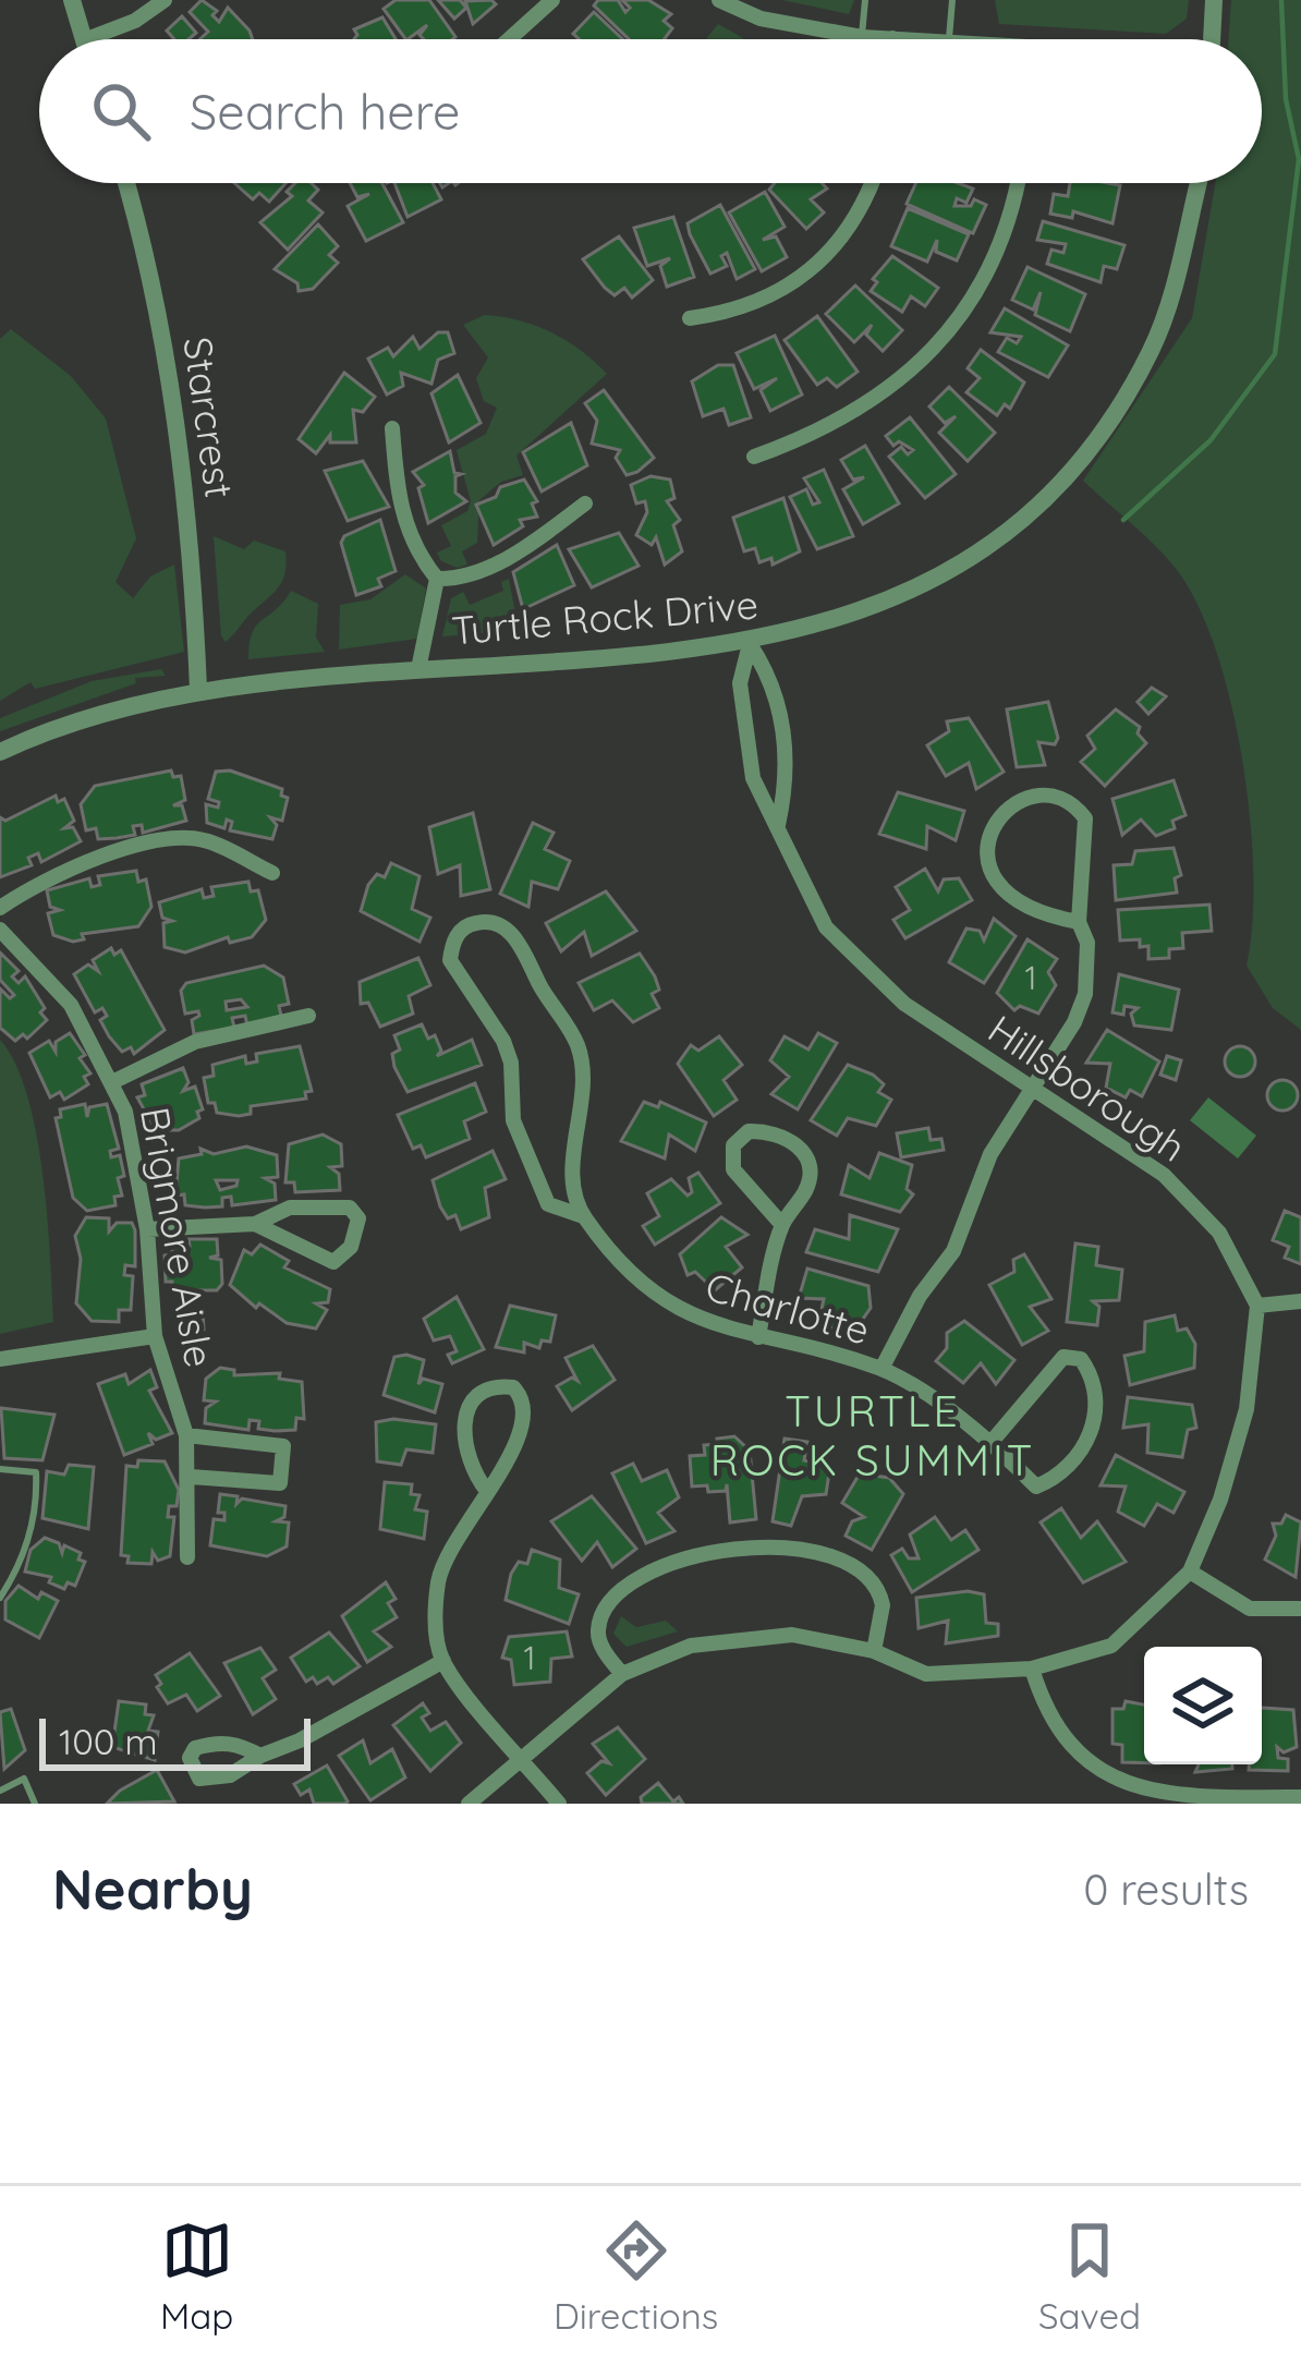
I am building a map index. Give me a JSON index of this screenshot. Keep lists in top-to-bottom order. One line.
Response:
{"streets":{"street":["Starcrest","Turtle Rock Drive","Hillsborough","Brigmore Aisle","Charlotte"]},"crossings":[["Starcrest","Turtle Rock Drive"],["Turtle Rock Drive","Hillsborough"]],"districts":["TURTLE ROCK SUMMIT"],"house_numbers":["1","1"],"scale_bar":"100 m","page":{"search":"Search here","scale":"100 m","heading":["Nearby","0 results"],"nav":["Map","Directions","Saved"]}}
